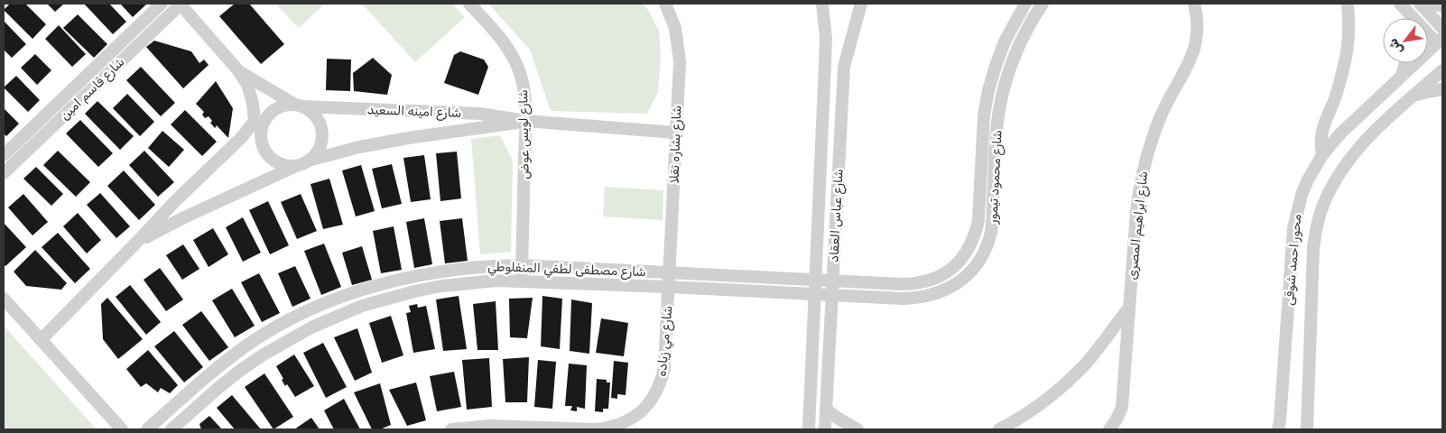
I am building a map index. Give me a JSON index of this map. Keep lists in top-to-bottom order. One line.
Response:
{"streets":{"street":["شارع قاسم امين","شارع امينه السعيد","شارع لويس عوض","شارع بشاره تقلا","شارع محمود تيمور","شارع عباس العقاد","شارع ابراهيم المصرى","محور احمد شوقى","شارع مصطفى لطفي المنفلوطي","شارع مي زياده"]},"crossings":[["شارع امينه السعيد","شارع لويس عوض"],["شارع امينه السعيد","شارع بشاره تقلا"],["شارع لويس عوض","شارع مصطفى لطفي المنفلوطي"],["شارع بشاره تقلا","شارع مصطفى لطفي المنفلوطي"],["شارع بشاره تقلا","شارع مي زياده"],["شارع محمود تيمور","شارع عباس العقاد"],["شارع محمود تيمور","شارع مصطفى لطفي المنفلوطي"],["شارع عباس العقاد","شارع مصطفى لطفي المنفلوطي"],["شارع مصطفى لطفي المنفلوطي","شارع مي زياده"]],"north":"bottom left"}
